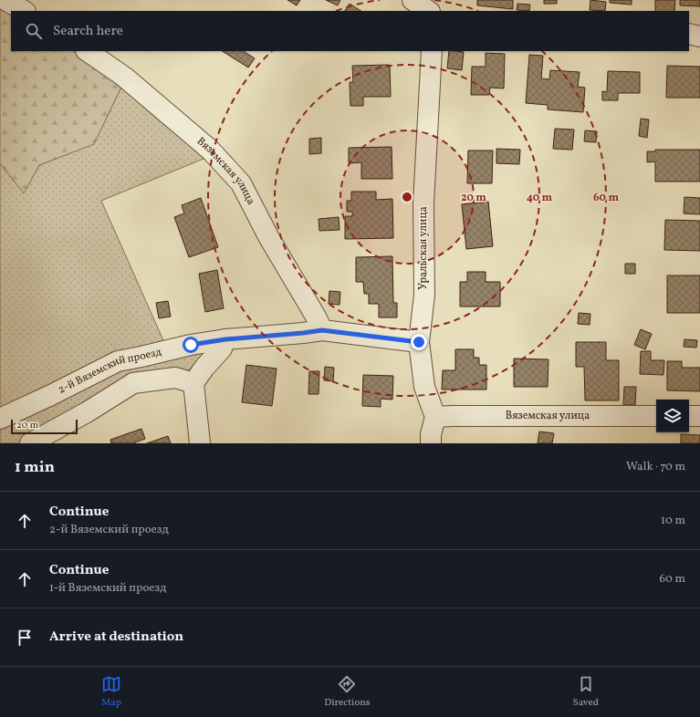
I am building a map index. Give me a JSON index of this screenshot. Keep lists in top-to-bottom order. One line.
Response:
{"streets":{"street":["Вяземская улица","Уральская улица","2-й Вяземский проезд"]},"crossings":[["Вяземская улица","Уральская улица"],["Вяземская улица","2-й Вяземский проезд"],["Уральская улица","2-й Вяземский проезд"]],"scale_bar":"20 m","page":{"search":"Search here","scale":"20 m","heading":["1 min","Walk · 70 m"],"list":[["Continue","2-й Вяземский проезд","10 m"],["Continue","1-й Вяземский проезд","60 m"],"Arrive at destination"],"nav":["Map","Directions","Saved"]},"rings":["20 m","40 m","60 m"]}
